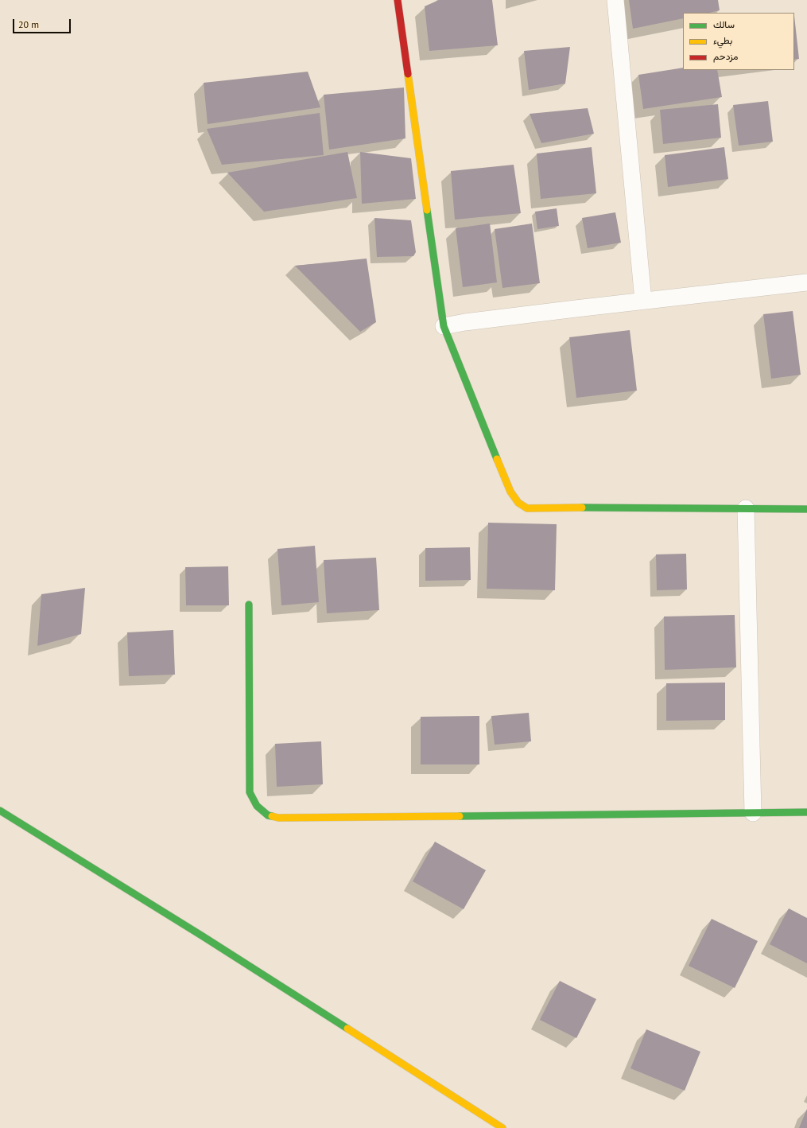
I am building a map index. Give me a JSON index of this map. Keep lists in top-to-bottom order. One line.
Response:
{"legend":["سالك","بطيء","مزدحم"],"scale_bar":"20 m"}
